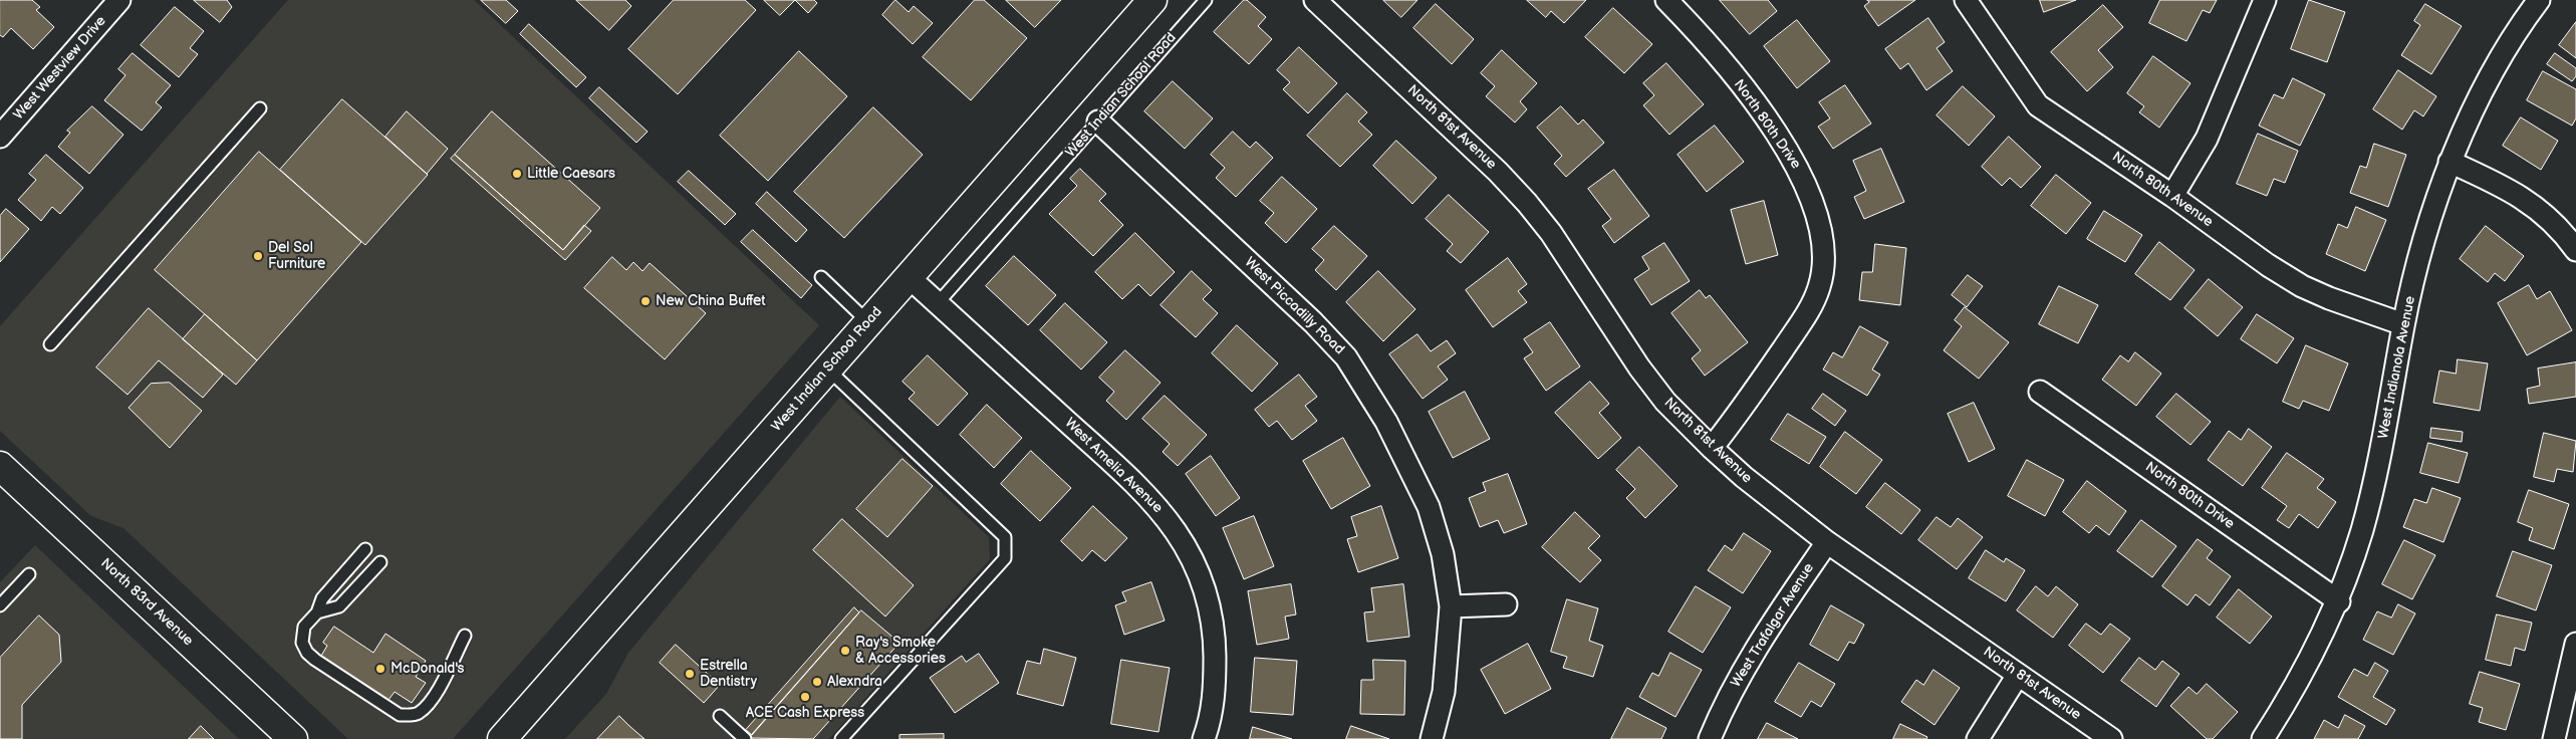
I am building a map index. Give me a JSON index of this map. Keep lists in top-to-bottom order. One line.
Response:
{"streets":{"main road":["West Indian School Road","North 83rd Avenue"],"street":["West Westview Drive","North 80th Drive","North 81st Avenue","North 80th Avenue","West Piccadilly Road","West Indianola Avenue","West Amelia Avenue","West Trafalgar Avenue"]},"crossings":[["West Indian School Road","West Piccadilly Road"],["West Indian School Road","West Amelia Avenue"],["North 80th Drive","North 81st Avenue"],["North 80th Drive","West Indianola Avenue"],["North 81st Avenue","West Trafalgar Avenue"],["North 80th Avenue","West Indianola Avenue"]],"places":["Little Caesars","Del Sol Furniture","New China Buffet","Ray's Smoke & Accessories","McDonald's","Estrella Dentistry","Alexndra","ACE Cash Express"]}
